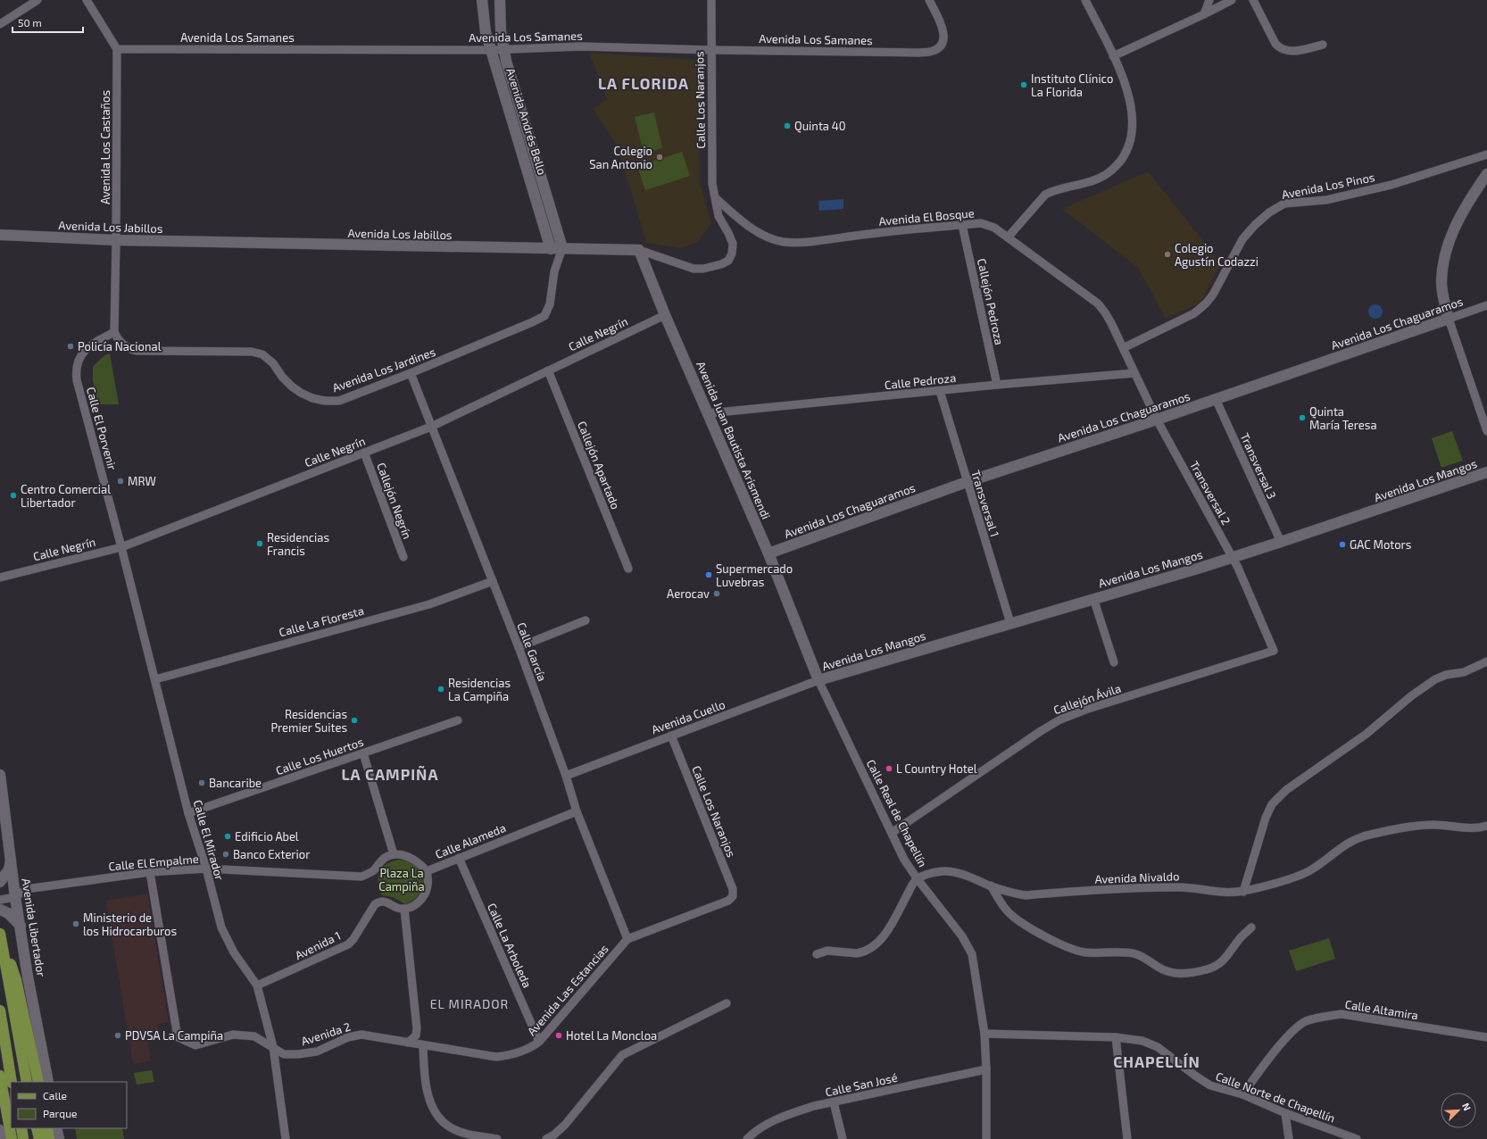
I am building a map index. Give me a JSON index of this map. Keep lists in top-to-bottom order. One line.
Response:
{"streets":{"street":["Avenida Los Samanes","Calle Los Naranjos","Avenida Andrés Bello","Avenida Los Castaños","Avenida Los Pinos","Avenida El Bosque","Avenida Los Jabillos","Callejón Pedroza","Avenida Los Chaguaramos","Calle Negrín","Avenida Los Jardines","Calle Pedroza","Calle El Porvenir","Avenida Juan Bautista Arismendi","Callejón Apartado","Transversal 3","Avenida Los Mangos","Transversal 2","Callejón Negrín","Transversal 1","Calle La Floresta","Calle García","Callejón Ávila","Avenida Cuello","Calle Los Huertos","Calle Real de Chapellín","Calle El Mirador","Calle Alameda","Calle El Empalme","Avenida Nivaldo","Avenida Libertador","Avenida 1","Calle La Arboleda","Avenida Las Estancias","Calle Altamira","Avenida 2","Calle San José","Calle Norte de Chapellín"]},"crossings":[["Avenida Los Samanes","Calle Los Naranjos"],["Avenida Los Samanes","Avenida Andrés Bello"],["Avenida Los Samanes","Avenida Los Castaños"],["Calle Los Naranjos","Avenida El Bosque"],["Calle Los Naranjos","Avenida Los Jabillos"],["Calle Los Naranjos","Avenida Cuello"],["Calle Los Naranjos","Avenida Las Estancias"],["Avenida Andrés Bello","Avenida Los Jabillos"],["Avenida Andrés Bello","Avenida Los Jardines"],["Avenida Los Castaños","Avenida Los Jabillos"],["Avenida Los Castaños","Avenida Los Jardines"],["Avenida Los Castaños","Calle El Porvenir"],["Avenida Los Pinos","Avenida El Bosque"],["Avenida Los Pinos","Transversal 2"],["Avenida El Bosque","Avenida Los Jabillos"],["Avenida El Bosque","Callejón Pedroza"],["Avenida El Bosque","Transversal 2"],["Avenida Los Jabillos","Avenida Los Jardines"],["Avenida Los Jabillos","Avenida Juan Bautista Arismendi"],["Callejón Pedroza","Calle Pedroza"],["Avenida Los Chaguaramos","Avenida Juan Bautista Arismendi"],["Avenida Los Chaguaramos","Transversal 3"],["Avenida Los Chaguaramos","Transversal 2"],["Avenida Los Chaguaramos","Transversal 1"],["Calle Negrín","Calle El Porvenir"],["Calle Negrín","Avenida Juan Bautista Arismendi"],["Calle Negrín","Callejón Apartado"],["Calle Negrín","Callejón Negrín"],["Calle Negrín","Calle García"],["Calle Negrín","Calle El Mirador"],["Avenida Los Jardines","Calle El Porvenir"],["Avenida Los Jardines","Calle García"],["Calle Pedroza","Avenida Juan Bautista Arismendi"],["Calle Pedroza","Transversal 2"],["Calle Pedroza","Transversal 1"],["Calle El Porvenir","Calle El Mirador"],["Avenida Juan Bautista Arismendi","Avenida Los Mangos"],["Avenida Juan Bautista Arismendi","Avenida Cuello"],["Avenida Juan Bautista Arismendi","Calle Real de Chapellín"],["Transversal 3","Avenida Los Mangos"],["Avenida Los Mangos","Transversal 2"],["Avenida Los Mangos","Transversal 1"],["Avenida Los Mangos","Avenida Cuello"],["Avenida Los Mangos","Calle Real de Chapellín"],["Transversal 2","Callejón Ávila"],["Calle La Floresta","Calle García"],["Calle La Floresta","Calle El Mirador"],["Calle García","Avenida Cuello"],["Calle García","Calle Alameda"],["Calle García","Avenida Las Estancias"],["Callejón Ávila","Calle Real de Chapellín"],["Avenida Cuello","Calle Real de Chapellín"],["Calle Los Huertos","Calle El Mirador"],["Calle Real de Chapellín","Avenida Nivaldo"],["Calle Real de Chapellín","Calle San José"],["Calle Real de Chapellín","Calle Norte de Chapellín"],["Calle El Mirador","Calle El Empalme"],["Calle El Mirador","Avenida 1"],["Calle El Mirador","Avenida 2"],["Calle Alameda","Calle El Empalme"],["Calle Alameda","Calle La Arboleda"],["Calle El Empalme","Avenida Libertador"],["Calle El Empalme","Avenida 2"],["Calle La Arboleda","Avenida Las Estancias"],["Avenida Las Estancias","Avenida 2"],["Calle Altamira","Calle Norte de Chapellín"]],"districts":["LA FLORIDA","LA CAMPIÑA","EL MIRADOR","CHAPELLÍN"],"parks":["Plaza La Campiña"],"places":["Instituto Clínico La Florida","Quinta 40","Colegio San Antonio","Colegio Agustín Codazzi","Policía Nacional","Quinta María Teresa","MRW","Centro Comercial Libertador","Residencias Francis","GAC Motors","Supermercado Luvebras","Aerocav","Residencias La Campiña","Residencias Premier Suites","L Country Hotel","Bancaribe","Edificio Abel","Banco Exterior","Ministerio de los Hidrocarburos","PDVSA La Campiña","Hotel La Moncloa"],"legend":["Calle","Parque"],"scale_bar":"50 m","north":"top right"}
